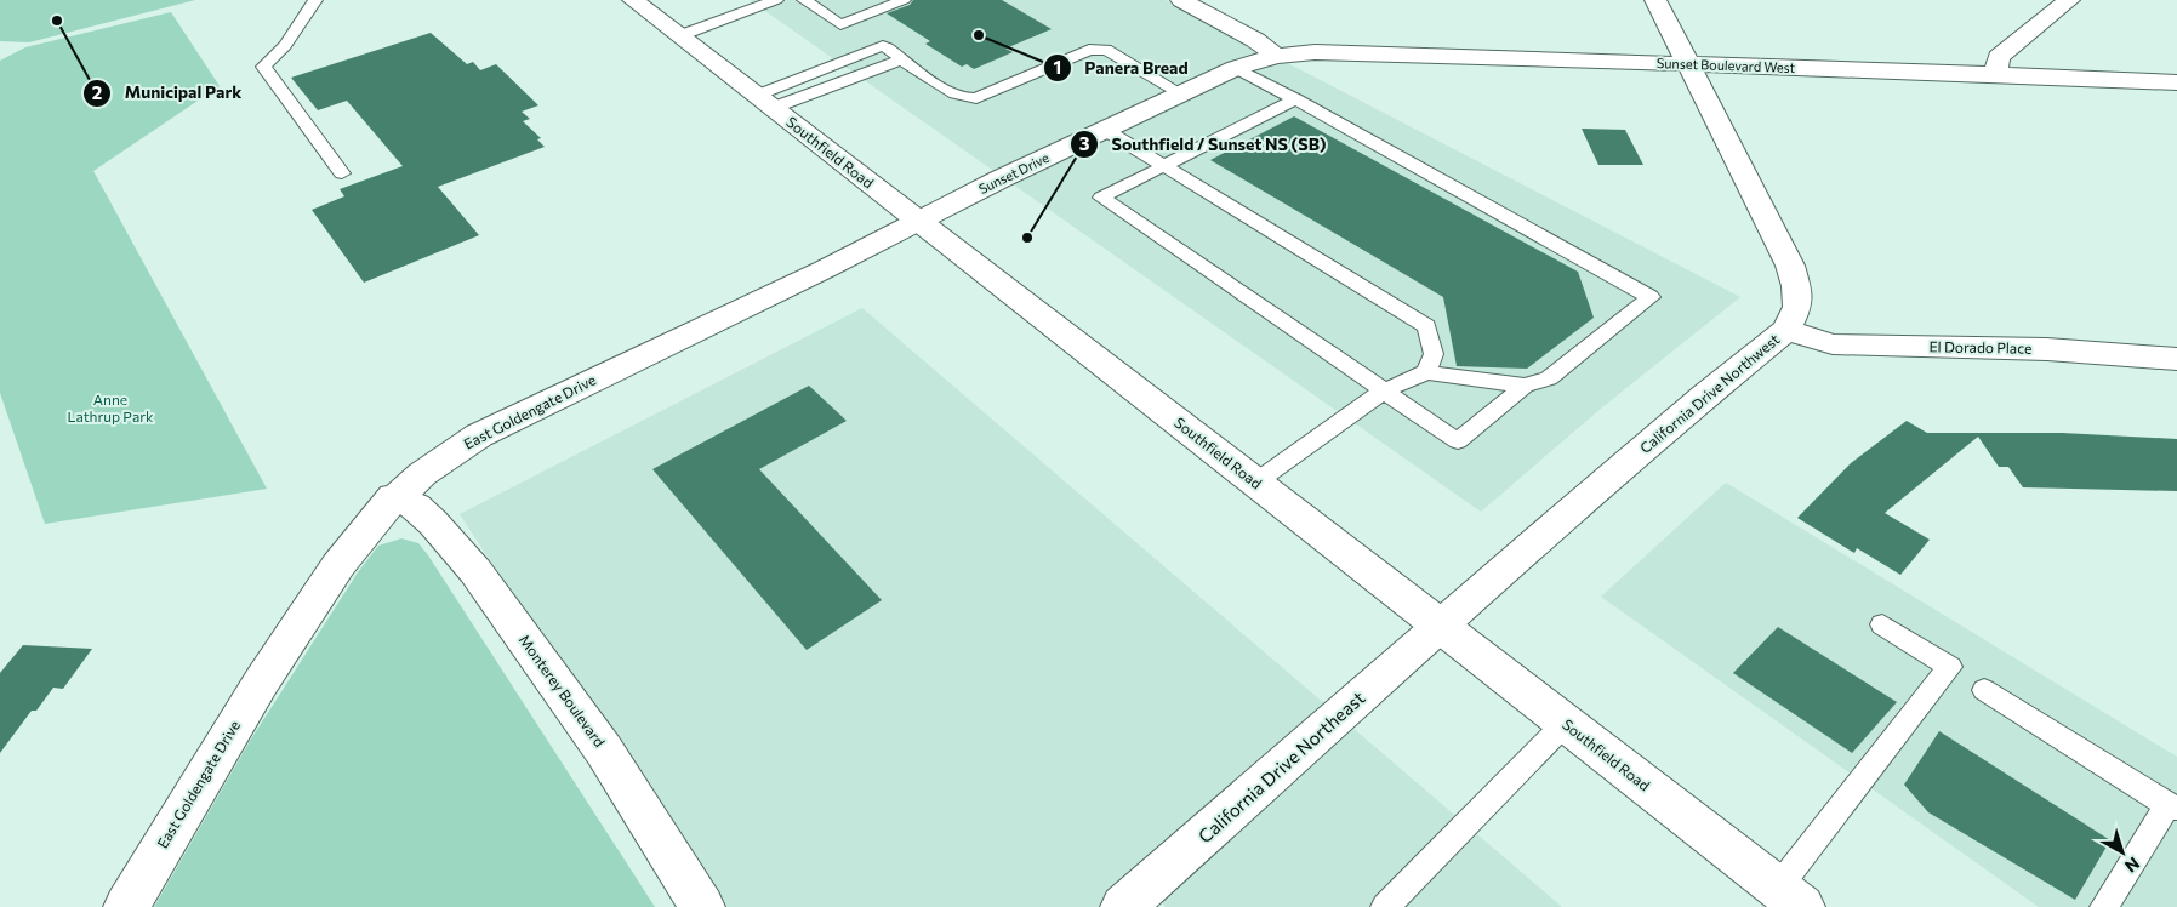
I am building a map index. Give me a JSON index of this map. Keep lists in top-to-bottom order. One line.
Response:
{"streets":{"street":["Sunset Boulevard West","Southfield Road","Sunset Drive","El Dorado Place","California Drive Northwest","East Goldengate Drive","Monterey Boulevard","California Drive Northeast"]},"crossings":[["Sunset Boulevard West","Sunset Drive"],["Sunset Boulevard West","California Drive Northwest"],["Southfield Road","Sunset Drive"],["Southfield Road","California Drive Northwest"],["Southfield Road","East Goldengate Drive"],["Southfield Road","California Drive Northeast"],["Sunset Drive","East Goldengate Drive"],["El Dorado Place","California Drive Northwest"],["California Drive Northwest","California Drive Northeast"],["East Goldengate Drive","Monterey Boulevard"]],"parks":["Anne Lathrup Park"],"places":["Municipal Park","Panera Bread","Southfield / Sunset NS (SB)"],"north":"bottom right"}
